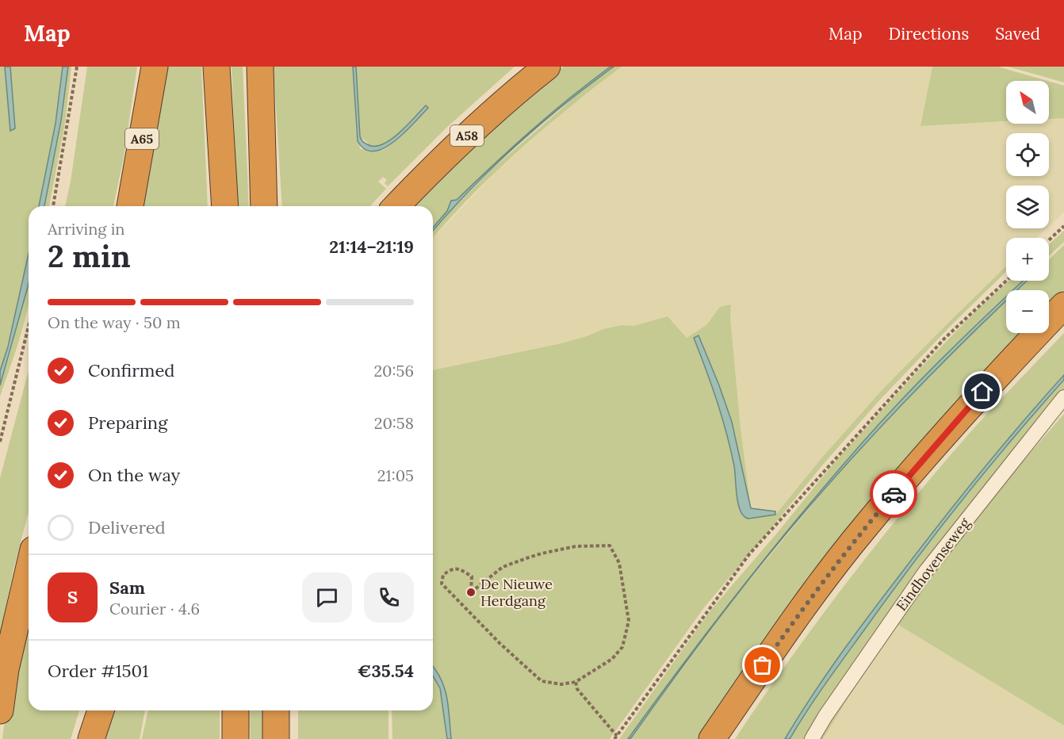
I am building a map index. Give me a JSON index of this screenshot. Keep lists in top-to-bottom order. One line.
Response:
{"streets":{"highway":["A58","A65"],"street":["Eindhovenseweg"]},"places":["De Nieuwe Herdgang"],"north":"top left","page":{"header":"Map","nav":["Map","Directions","Saved"],"map_buttons":["+","−"],"heading":["2 min","Arriving in","21:14–21:19"],"panel":["Sam","Courier · 4.6","Order #1501","€35.54"],"bar":"On the way · 50 m","list":[["Confirmed","20:56"],["Preparing","20:58"],["On the way","21:05"],"Delivered"],"round":"S"}}
